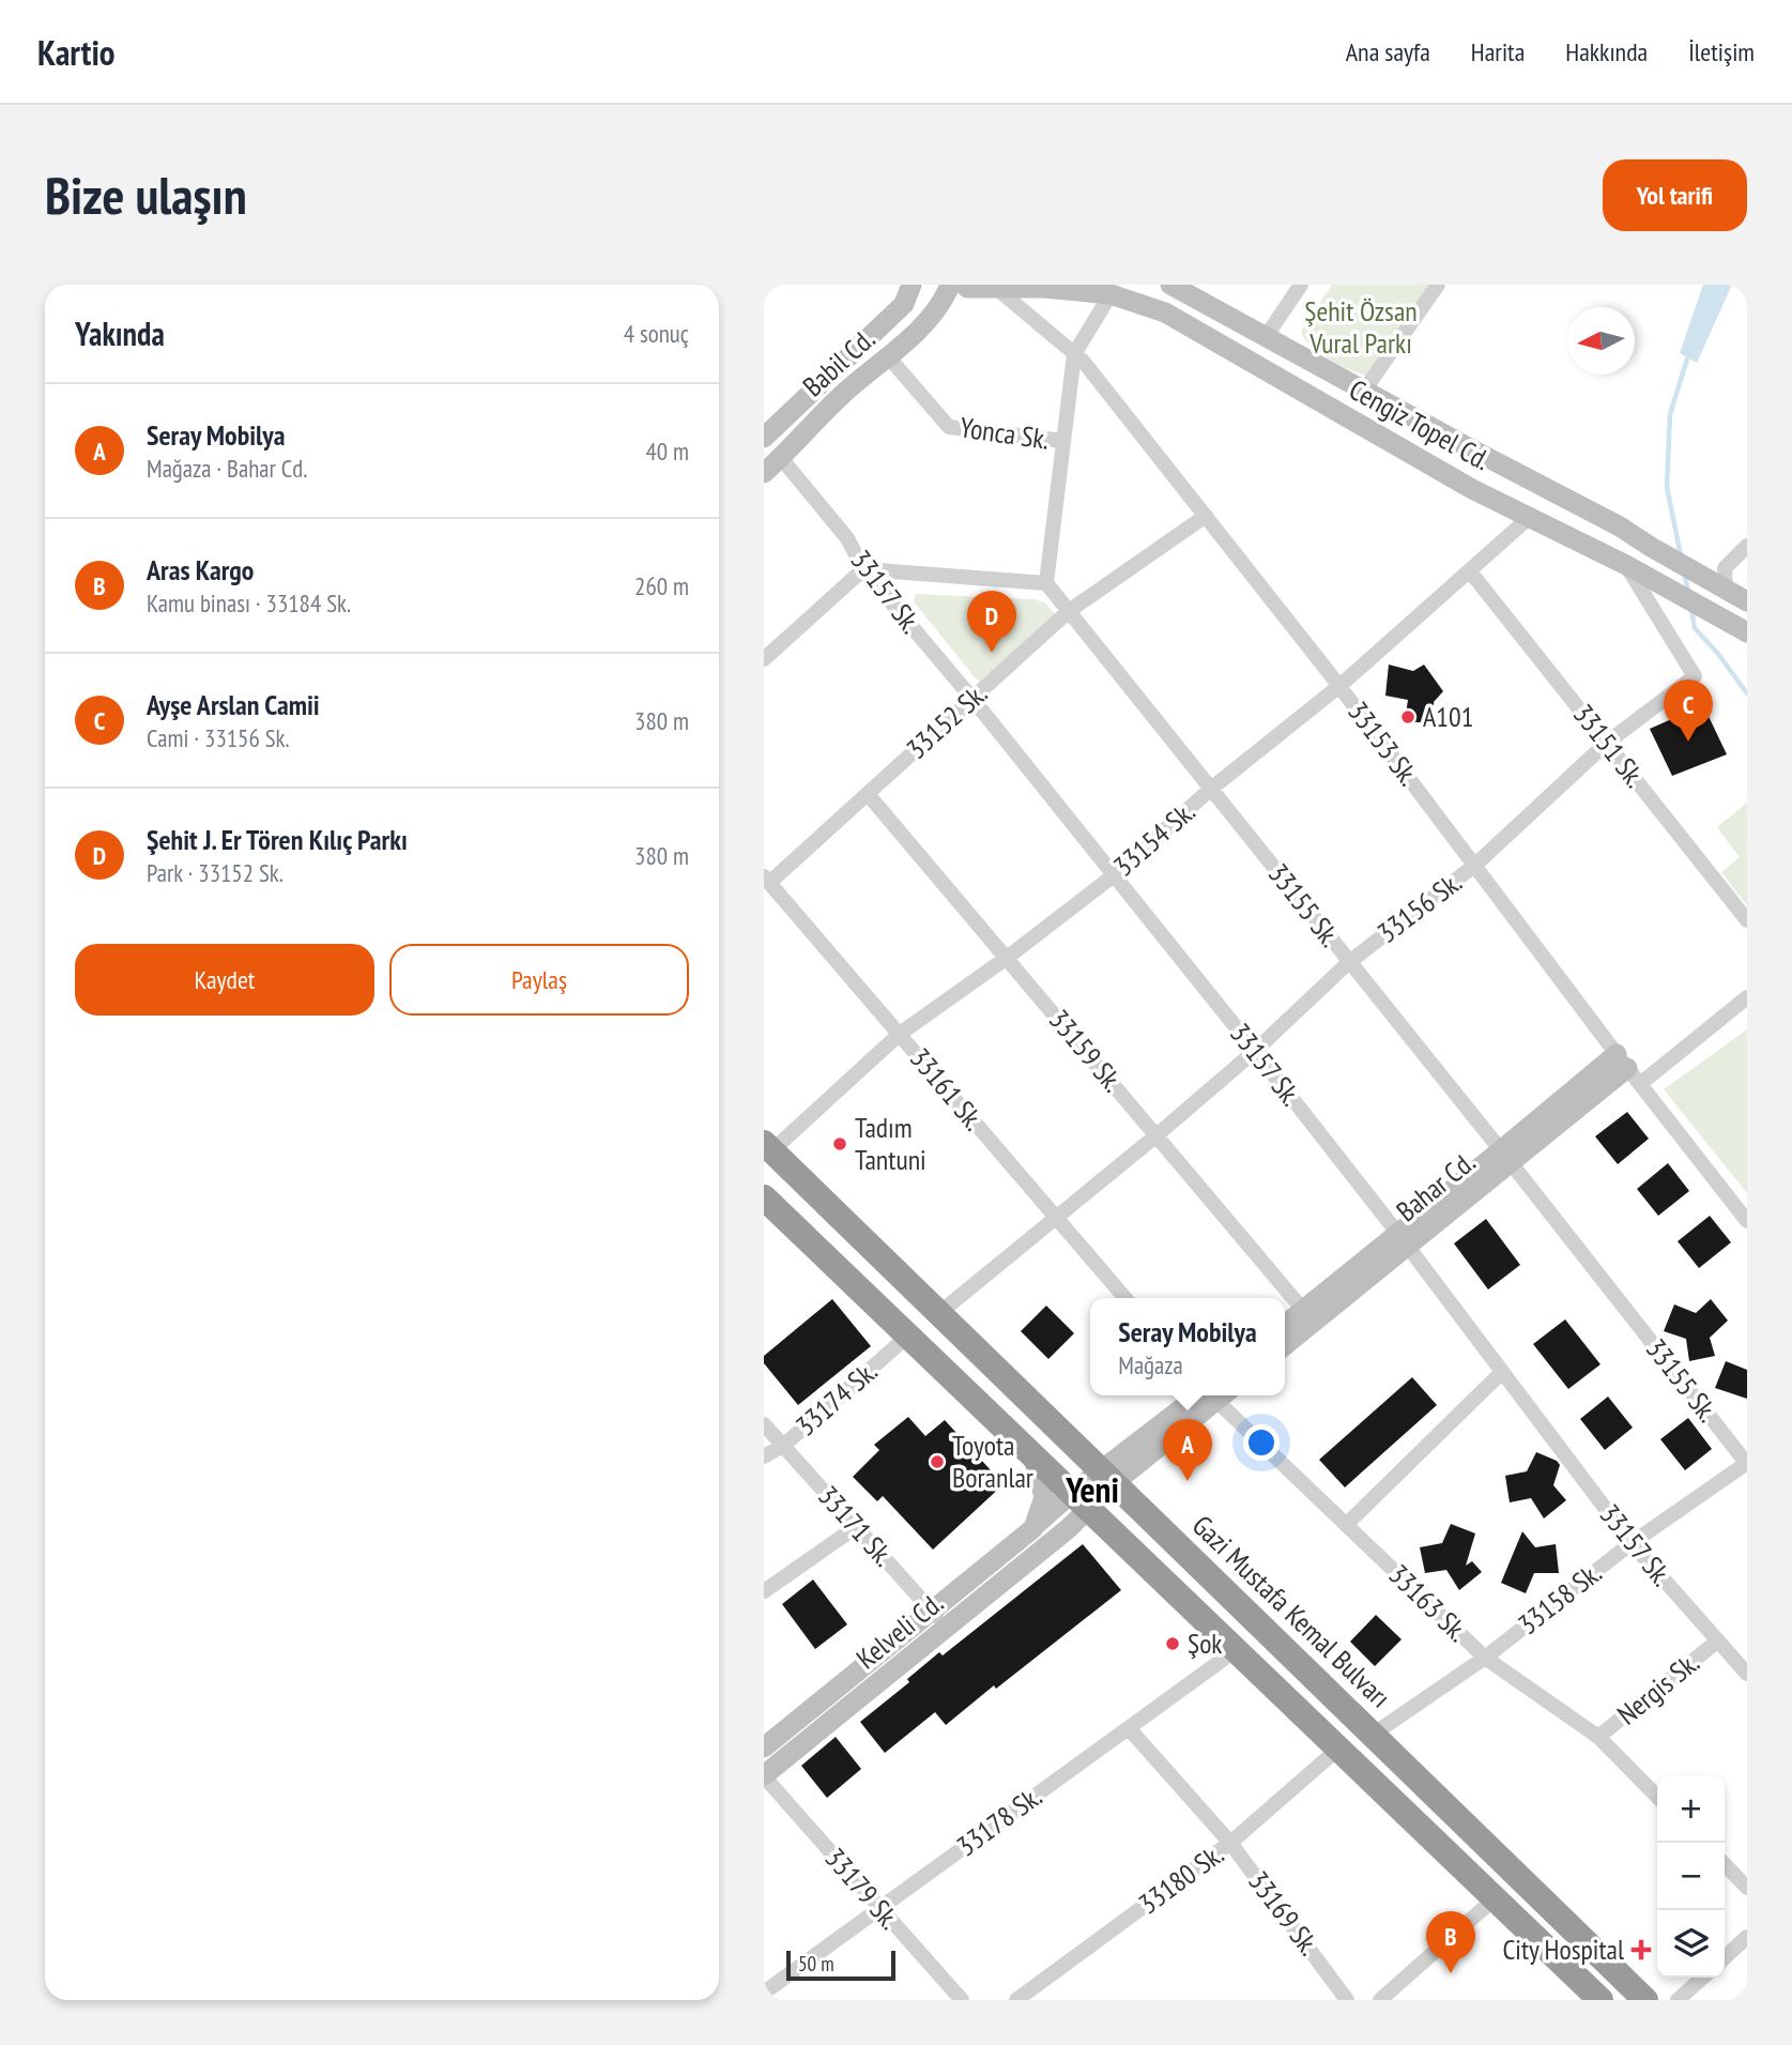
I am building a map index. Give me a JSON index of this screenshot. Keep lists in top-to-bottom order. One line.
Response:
{"streets":{"highway":["Gazi Mustafa Kemal Bulvarı"],"street":["Babil Cd.","Cengiz Topel Cd.","Yonca Sk.","33157 Sk.","33152 Sk.","33153 Sk.","33151 Sk.","33154 Sk.","33155 Sk.","33156 Sk.","33159 Sk.","33161 Sk.","Bahar Cd.","33174 Sk.","33171 Sk.","33158 Sk.","33163 Sk.","Kelveli Cd.","Nergis Sk.","33178 Sk.","33180 Sk.","33179 Sk.","33169 Sk."]},"crossings":[["Babil Cd.","Cengiz Topel Cd."],["Babil Cd.","Yonca Sk."],["Babil Cd.","33157 Sk."],["Cengiz Topel Cd.","33153 Sk."],["Cengiz Topel Cd.","33154 Sk."],["Cengiz Topel Cd.","33156 Sk."],["33157 Sk.","33152 Sk."],["33157 Sk.","33154 Sk."],["33157 Sk.","33156 Sk."],["33157 Sk.","Bahar Cd."],["33157 Sk.","33158 Sk."],["33157 Sk.","Nergis Sk."],["33152 Sk.","33153 Sk."],["33152 Sk.","33155 Sk."],["33152 Sk.","33159 Sk."],["33152 Sk.","33161 Sk."],["33153 Sk.","33154 Sk."],["33153 Sk.","33156 Sk."],["33153 Sk.","Bahar Cd."],["33151 Sk.","33154 Sk."],["33151 Sk.","33156 Sk."],["33154 Sk.","33155 Sk."],["33154 Sk.","33159 Sk."],["33154 Sk.","33161 Sk."],["33154 Sk.","Gazi Mustafa Kemal Bulvarı"],["33155 Sk.","33156 Sk."],["33155 Sk.","Bahar Cd."],["33155 Sk.","33158 Sk."],["33156 Sk.","33159 Sk."],["33156 Sk.","33161 Sk."],["33156 Sk.","Gazi Mustafa Kemal Bulvarı"],["33159 Sk.","Bahar Cd."],["33174 Sk.","33171 Sk."],["33171 Sk.","Kelveli Cd."],["33158 Sk.","33163 Sk."],["33158 Sk.","Gazi Mustafa Kemal Bulvarı"],["33163 Sk.","Nergis Sk."],["Gazi Mustafa Kemal Bulvarı","Kelveli Cd."],["Kelveli Cd.","33179 Sk."],["33178 Sk.","33179 Sk."],["33178 Sk.","33169 Sk."],["33180 Sk.","33169 Sk."]],"districts":["Yeni"],"parks":["Şehit Özsan Vural Parkı"],"places":{"other":["A101","Tadım Tantuni","Toyota Boranlar","Şok"],"health":["City Hospital"]},"scale_bar":"50 m","north":"left","page":{"header":"Kartio","nav":["Ana sayfa","Harita","Hakkında","İletişim"],"buttons":["Yol tarifi",["Kaydet","Paylaş"]],"title":"Bize ulaşın","heading":["Yakında","4 sonuç"],"list":[{"mark":"A","name":"Seray Mobilya","note":"Mağaza · Bahar Cd.","value":"40 m"},{"mark":"B","name":"Aras Kargo","note":"Kamu binası · 33184 Sk.","value":"260 m"},{"mark":"C","name":"Ayşe Arslan Camii","note":"Cami · 33156 Sk.","value":"380 m"},{"mark":"D","name":"Şehit J. Er Tören Kılıç Parkı","note":"Park · 33152 Sk.","value":"380 m"}],"pins":["D","C","A","B"],"popup":["Seray Mobilya","Mağaza"],"map_buttons":["+","−"],"scale":"50 m"}}
